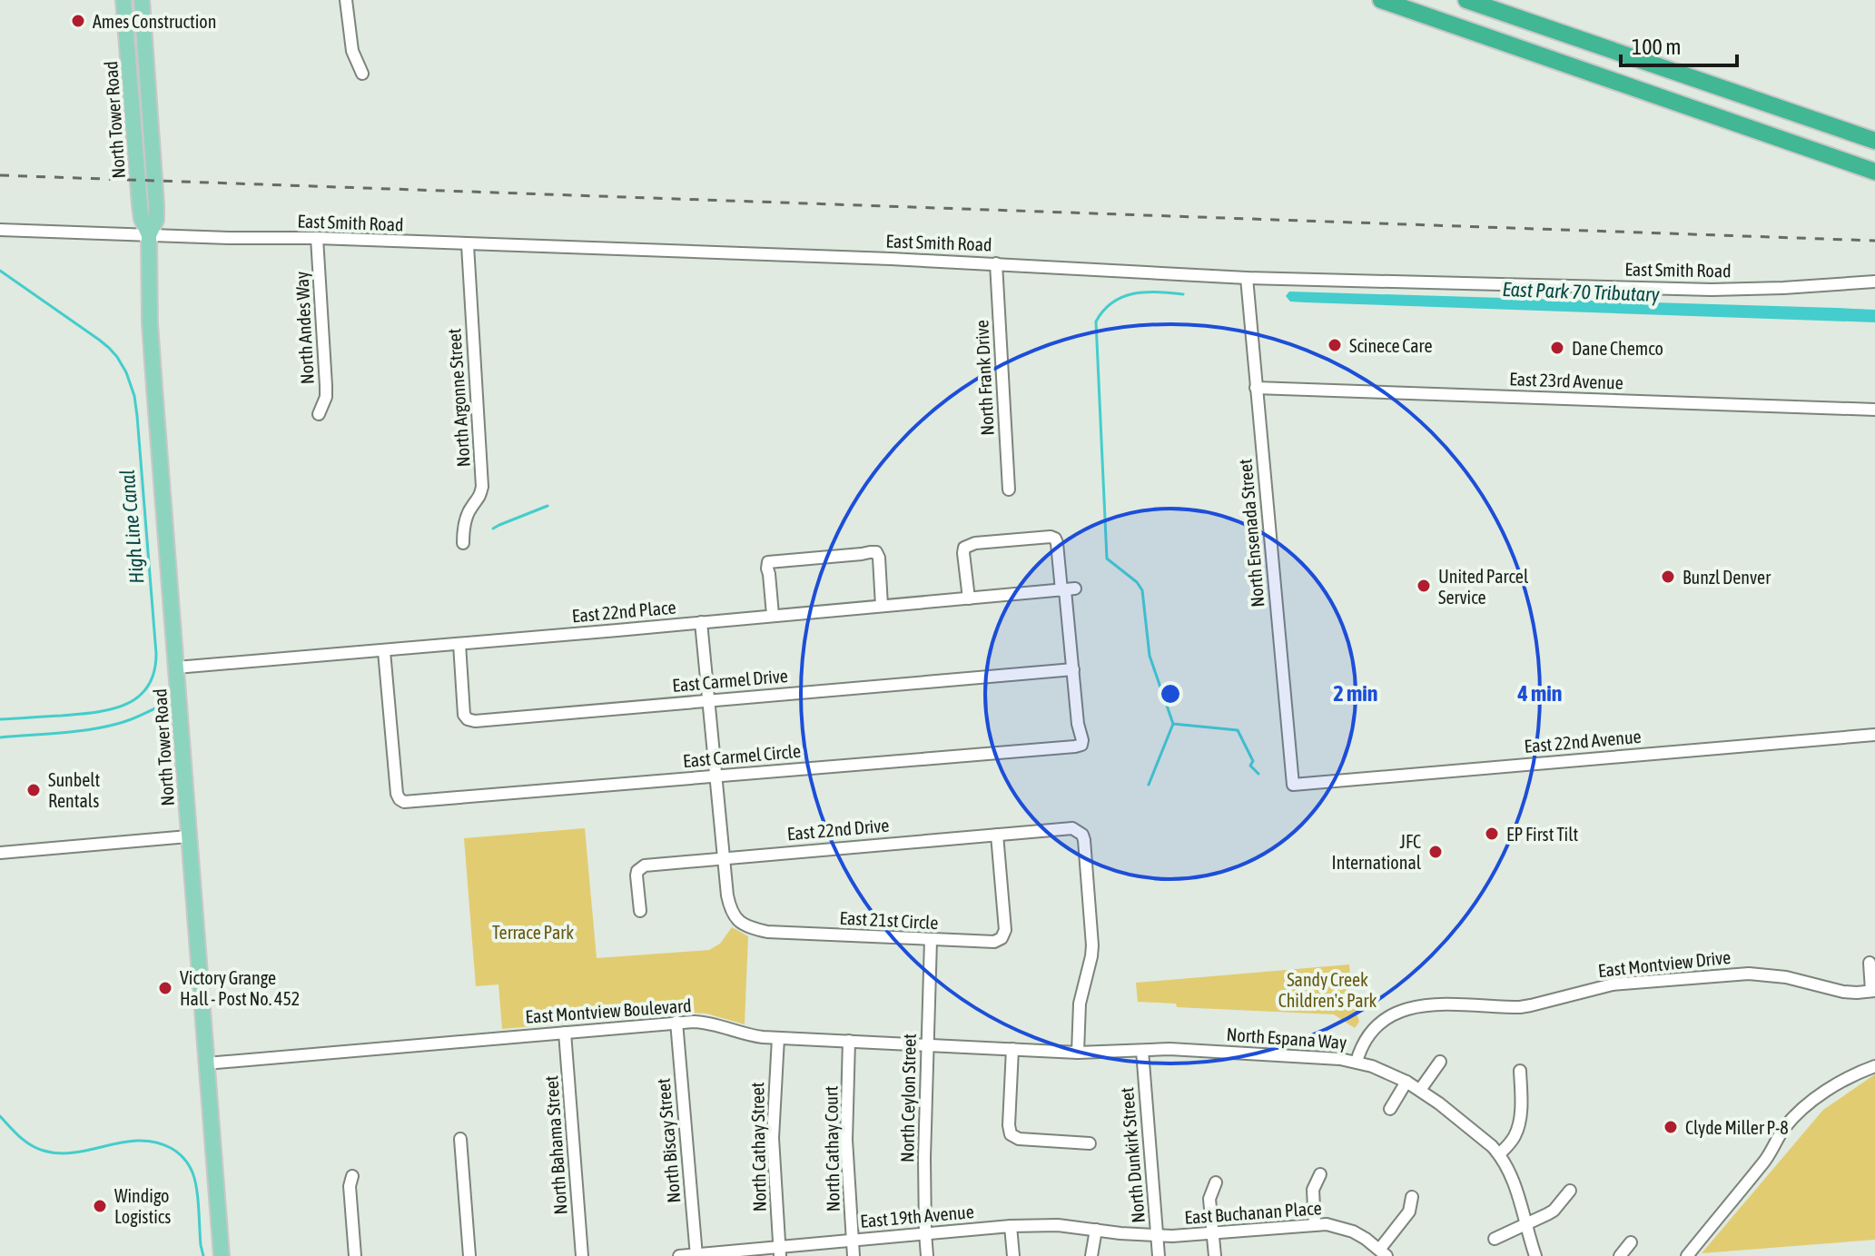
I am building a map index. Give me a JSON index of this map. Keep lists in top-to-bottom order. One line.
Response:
{"streets":{"main road":["North Tower Road"],"street":["East Smith Road","North Andes Way","North Frank Drive","East 23rd Avenue","North Argonne Street","North Ensenada Street","East 22nd Place","East Carmel Drive","East 22nd Avenue","East Carmel Circle","East 22nd Drive","East 21st Circle","East Montview Drive","East Montview Boulevard","North Espana Way","North Ceylon Street","North Biscay Street","North Bahama Street","North Cathay Street","North Cathay Court","North Dunkirk Street","East Buchanan Place","East 19th Avenue"]},"crossings":[["North Tower Road","East Smith Road"],["North Tower Road","East 22nd Place"],["North Tower Road","East Montview Boulevard"],["East Smith Road","North Andes Way"],["East Smith Road","North Frank Drive"],["East Smith Road","North Argonne Street"],["East Smith Road","North Ensenada Street"],["East 23rd Avenue","North Ensenada Street"],["North Ensenada Street","East 22nd Avenue"],["East 22nd Place","East Carmel Drive"],["East 22nd Place","East Carmel Circle"],["East Carmel Drive","East Carmel Circle"],["East 22nd Drive","East 21st Circle"],["East 22nd Drive","East Montview Boulevard"],["East 21st Circle","North Ceylon Street"],["East Montview Drive","North Espana Way"],["East Montview Boulevard","North Espana Way"],["East Montview Boulevard","North Ceylon Street"],["East Montview Boulevard","North Biscay Street"],["East Montview Boulevard","North Bahama Street"],["East Montview Boulevard","North Cathay Street"],["East Montview Boulevard","North Cathay Court"],["East Montview Boulevard","North Dunkirk Street"],["North Espana Way","North Dunkirk Street"],["North Ceylon Street","East 19th Avenue"],["North Biscay Street","East 19th Avenue"],["North Cathay Street","East 19th Avenue"],["North Cathay Court","East 19th Avenue"],["North Dunkirk Street","East Buchanan Place"],["North Dunkirk Street","East 19th Avenue"],["East Buchanan Place","East 19th Avenue"]],"water":["East Park 70 Tributary","High Line Canal"],"parks":["Terrace Park","Sandy Creek Children's Park"],"places":["Ames Construction","Scinece Care","Dane Chemco","Bunzl Denver","United Parcel Service","Sunbelt Rentals","EP First Tilt","JFC International","Victory Grange Hall - Post No. 452","Clyde Miller P-8","Windigo Logistics"],"scale_bar":"100 m","rings":["2 min","4 min"]}
